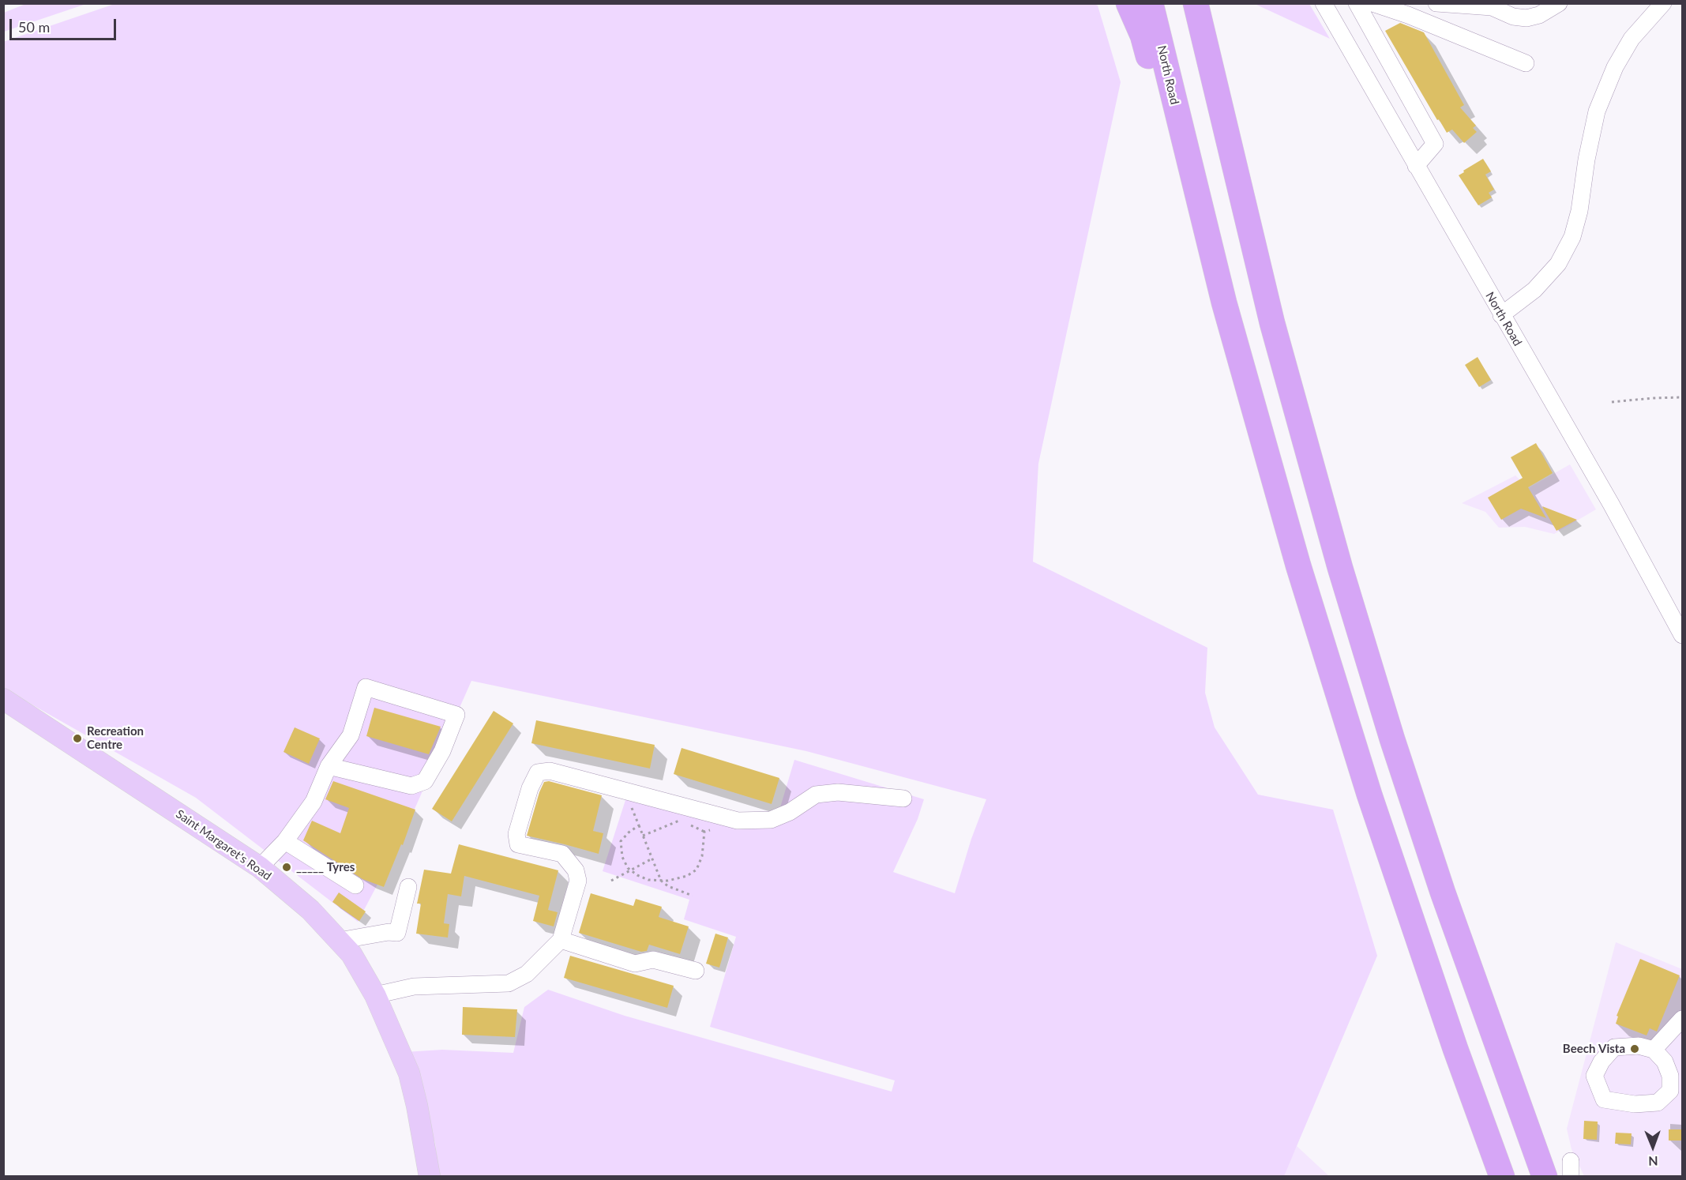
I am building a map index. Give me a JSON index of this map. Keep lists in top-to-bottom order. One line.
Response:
{"streets":{"highway":["North Road"],"main road":["Saint Margaret's Road"]},"places":["Recreation Centre","_____ Tyres","Beech Vista"],"scale_bar":"50 m","north":"bottom"}
